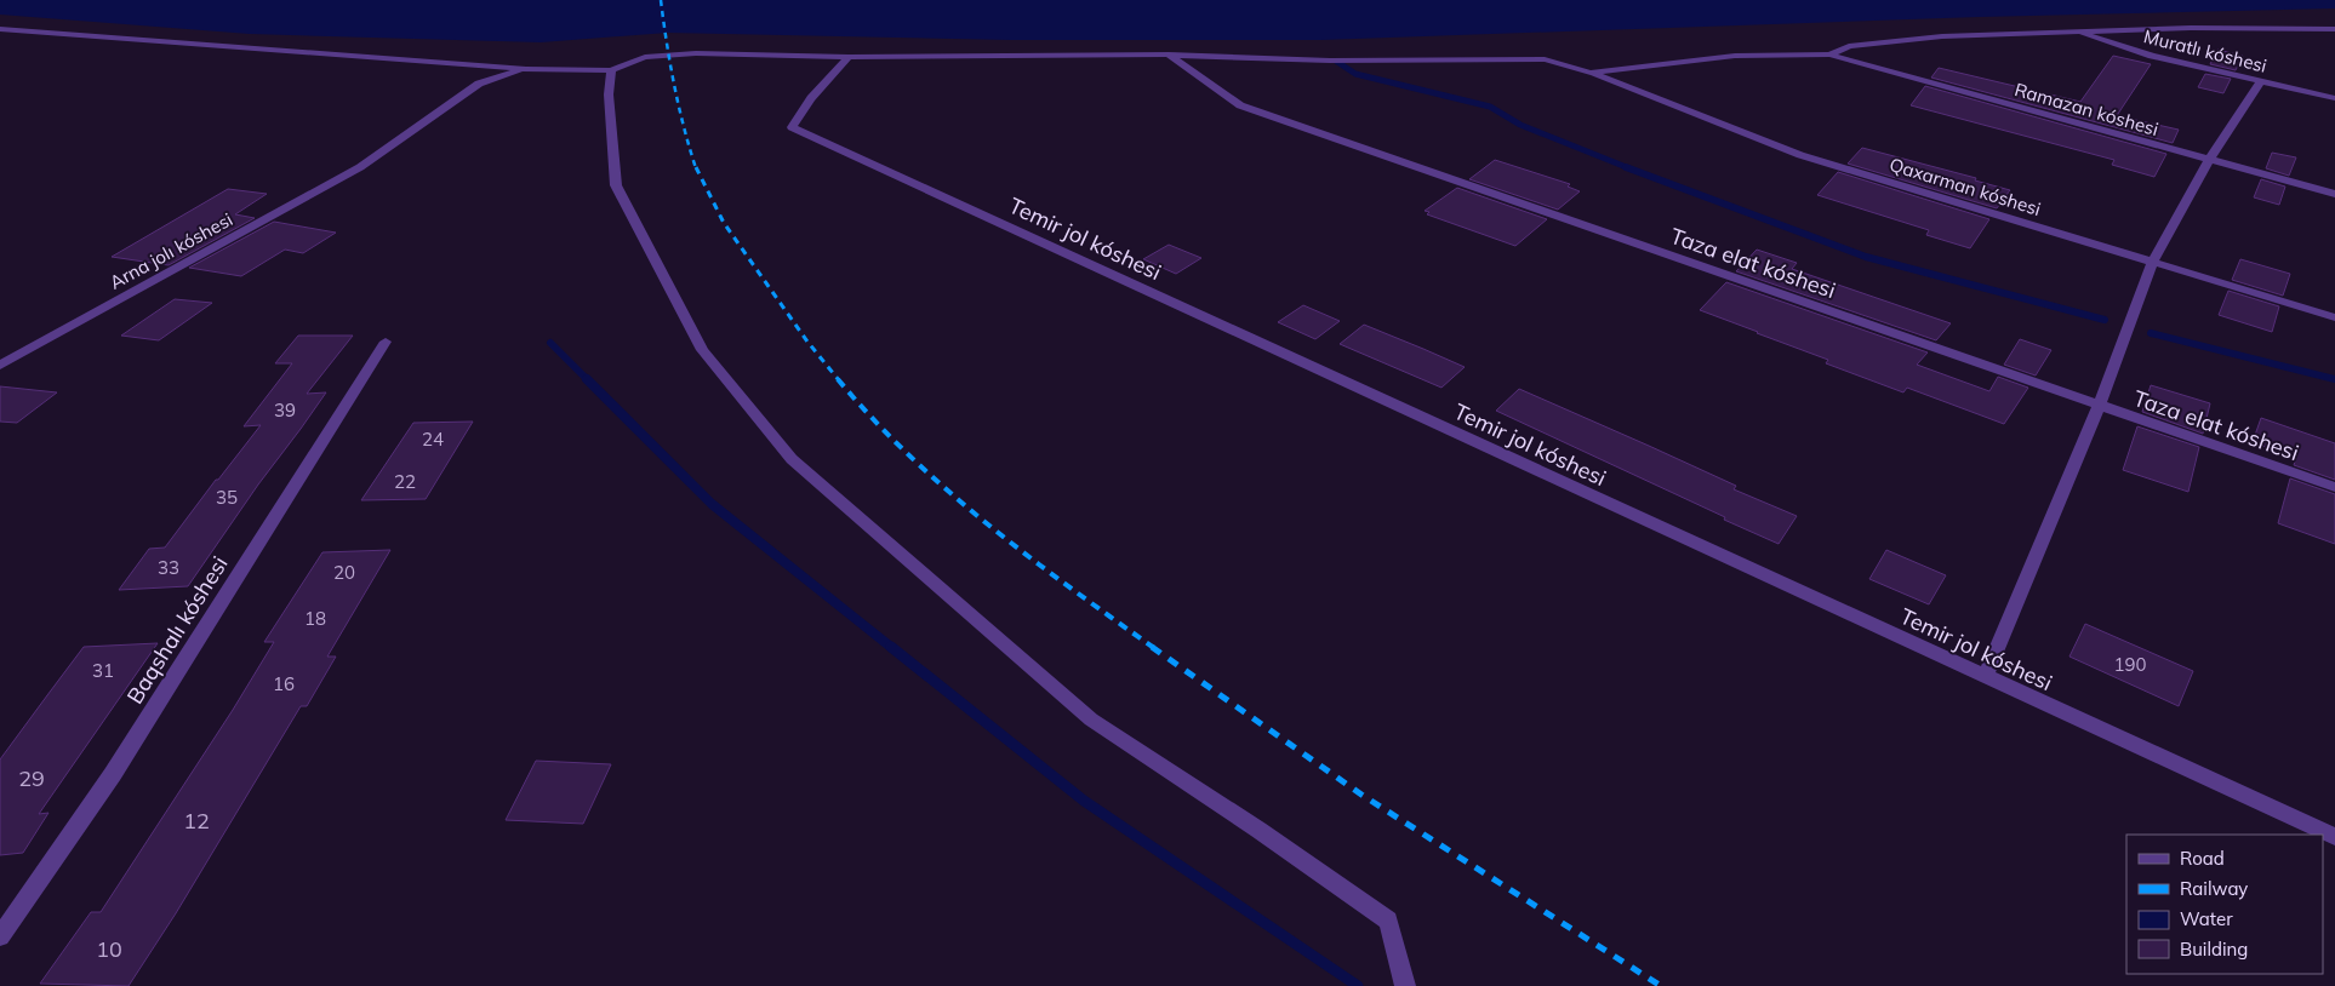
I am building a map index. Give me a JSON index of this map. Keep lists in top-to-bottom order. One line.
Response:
{"streets":{"street":["Muratlı kóshesi","Ramazan kóshesi","Qaxarman kóshesi","Temir jol kóshesi","Arna jolı kóshesi","Taza elat kóshesi","Baqshalı kóshesi"]},"crossings":[["Qaxarman kóshesi","Temir jol kóshesi"],["Qaxarman kóshesi","Taza elat kóshesi"]],"house_numbers":["39","24","22","35","33","20","18","190","31","16","29","12","10"],"legend":["Road","Railway","Water","Building"]}
